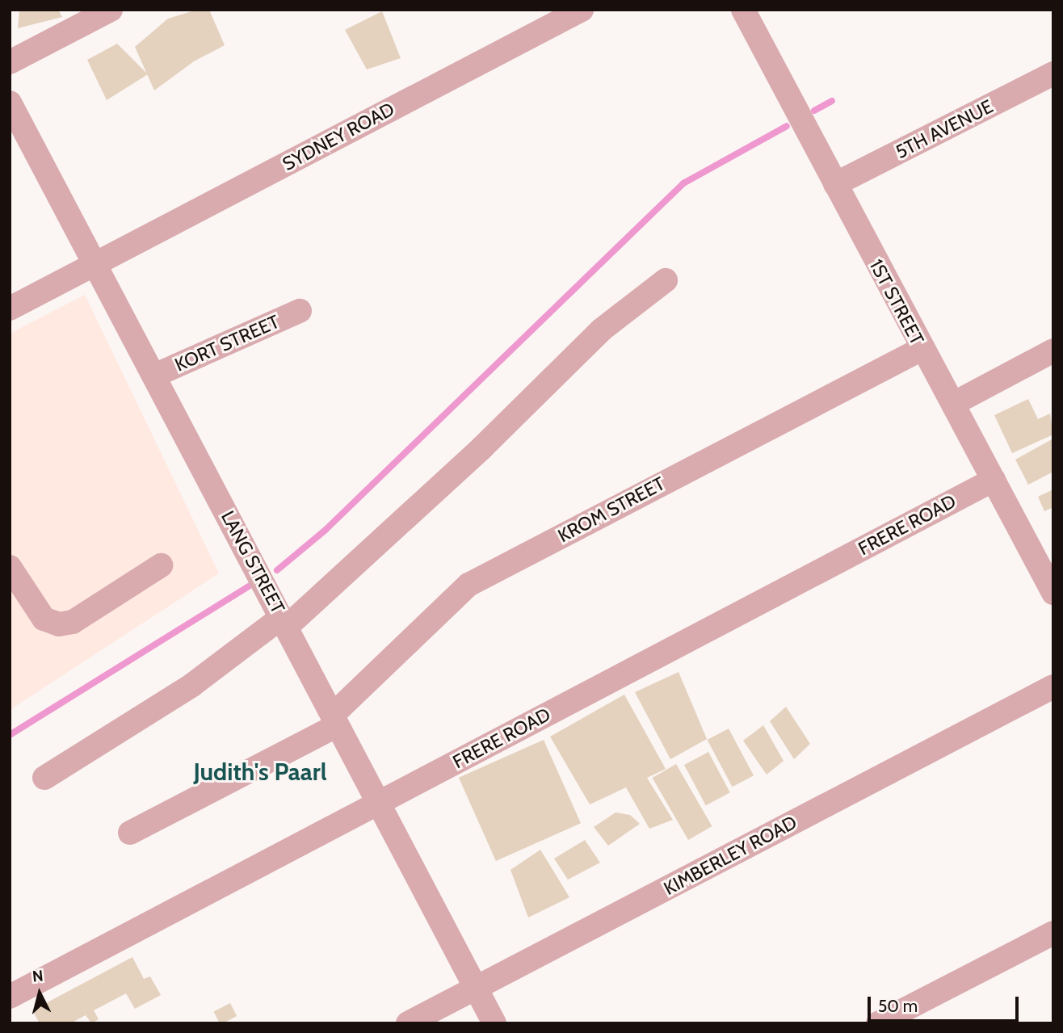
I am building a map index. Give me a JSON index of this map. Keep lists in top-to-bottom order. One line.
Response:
{"streets":{"street":["5TH AVENUE","SYDNEY ROAD","1ST STREET","KORT STREET","KROM STREET","FRERE ROAD","LANG STREET","KIMBERLEY ROAD"]},"crossings":[["5TH AVENUE","1ST STREET"],["SYDNEY ROAD","LANG STREET"],["1ST STREET","KROM STREET"],["1ST STREET","FRERE ROAD"],["KORT STREET","LANG STREET"],["KROM STREET","LANG STREET"],["FRERE ROAD","LANG STREET"],["LANG STREET","KIMBERLEY ROAD"]],"districts":["Judith's Paarl"],"scale_bar":"50 m","north":"top"}
